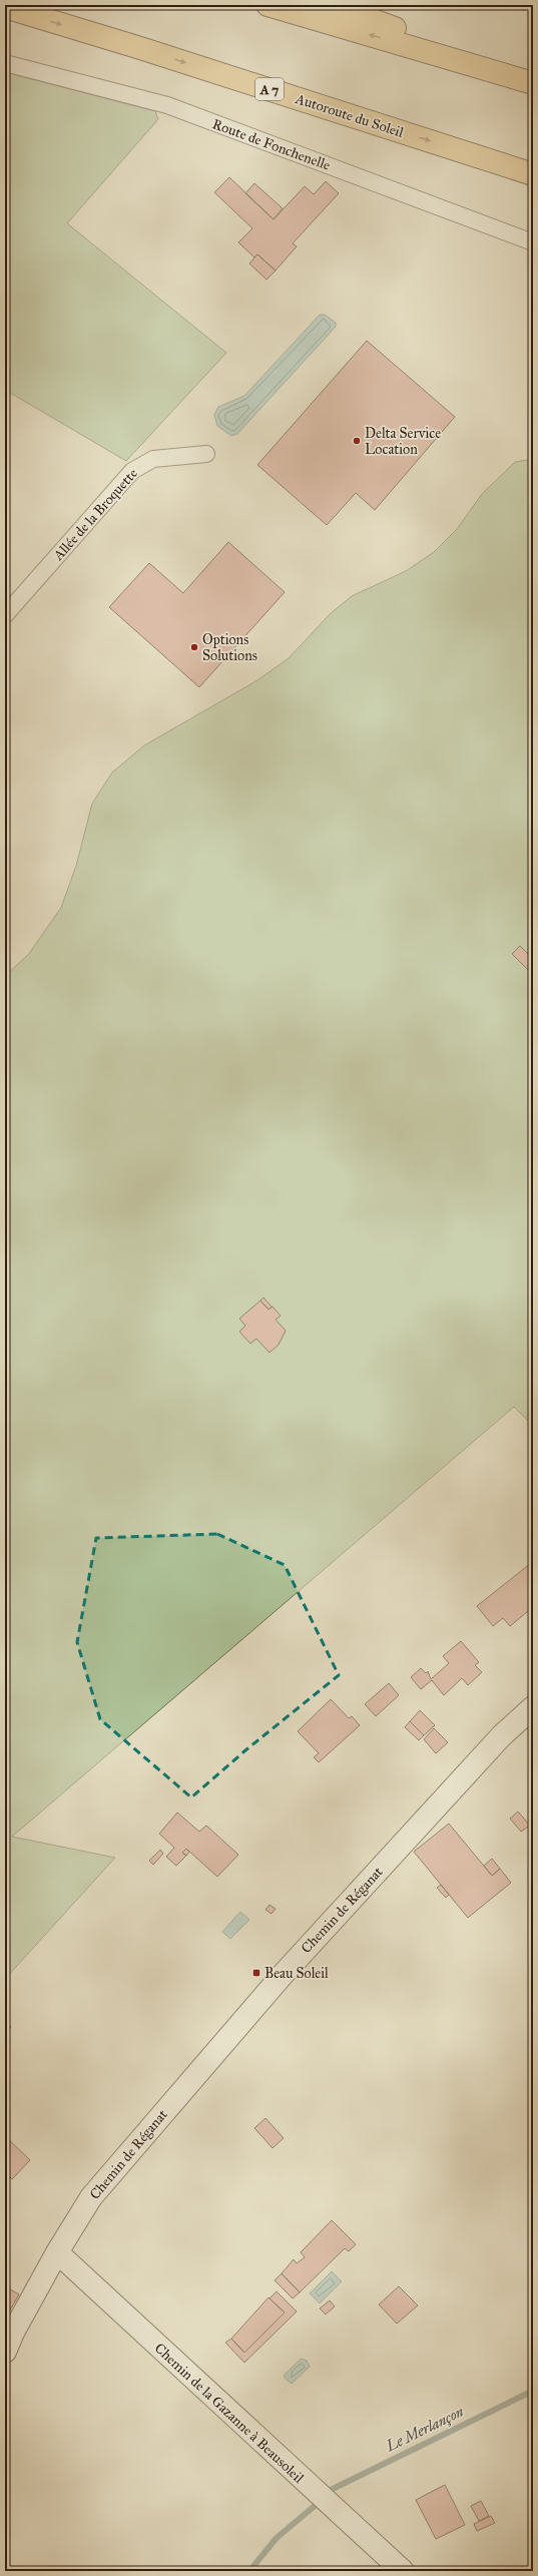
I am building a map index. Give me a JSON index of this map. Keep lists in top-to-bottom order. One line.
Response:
{"streets":{"highway":["A 7","Autoroute du Soleil"],"street":["Route de Fonchenelle","Allée de la Broquette","Chemin de Réganat","Chemin de la Gazanne à Beausoleil"]},"crossings":[["Chemin de Réganat","Chemin de la Gazanne à Beausoleil"]],"water":["Le Merlançon"],"places":{"other":["Delta Service Location","Options Solutions"],"transit":["Beau Soleil"]}}
